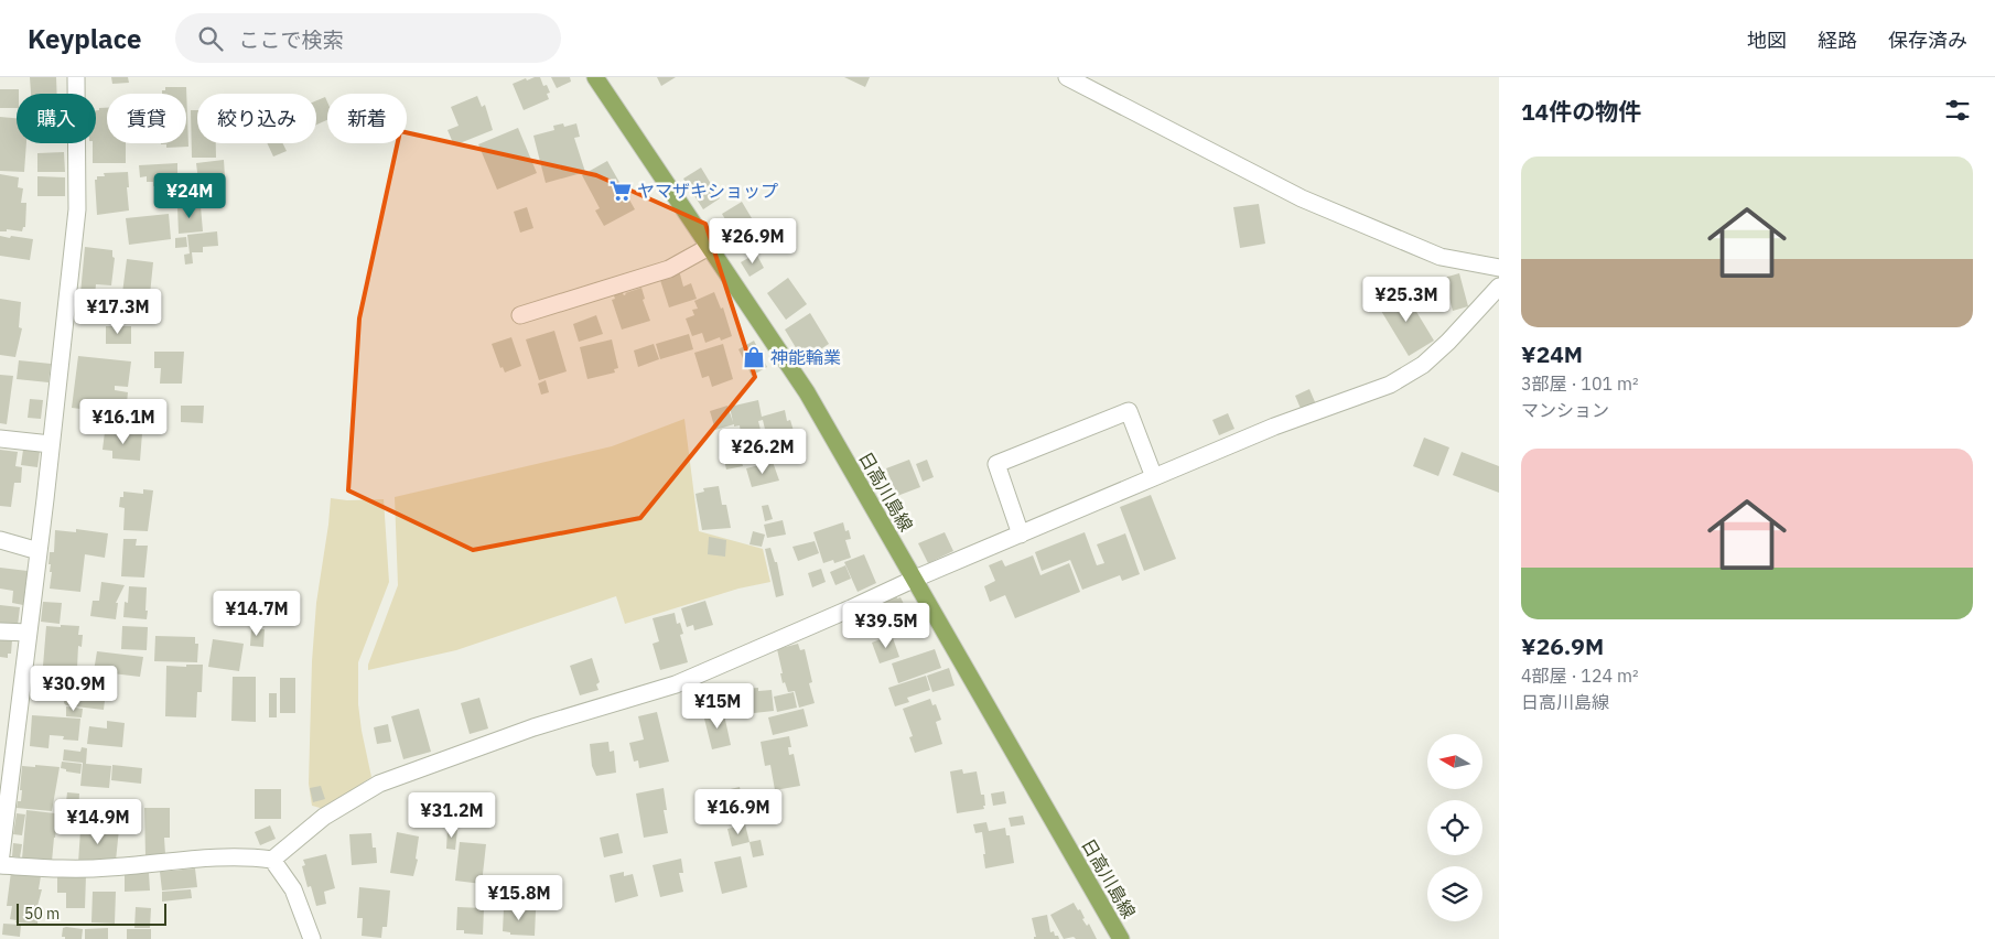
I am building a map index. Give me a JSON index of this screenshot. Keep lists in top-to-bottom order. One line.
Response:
{"streets":{"main road":["日高川島線"]},"places":{"supermarket":["ヤマザキショップ"],"shop":["神能輪業"]},"scale_bar":"50 m","north":"left","page":{"header":"Keyplace","search":"ここで検索","nav":["地図","経路","保存済み"],"heading":"14件の物件","chip":["購入","賃貸","絞り込み","新着"],"list":[{"name":"¥24M","note":"3部屋 · 101 m² · マンション"},{"name":"¥26.9M","note":"4部屋 · 124 m² · 日高川島線"}],"price":["¥24M","¥26.9M","¥25.3M","¥17.3M","¥16.1M","¥26.2M","¥14.7M","¥39.5M","¥30.9M","¥15M","¥16.9M","¥31.2M","¥14.9M","¥15.8M"],"scale":"50 m"}}
